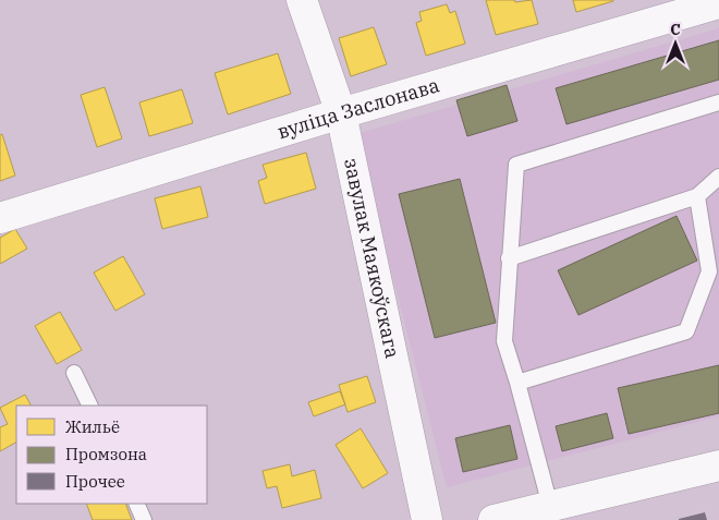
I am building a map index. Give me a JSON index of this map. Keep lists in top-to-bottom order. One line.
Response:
{"streets":{"street":["вуліца Заслонава","завулак Маякоўскага"]},"crossings":[["вуліца Заслонава","завулак Маякоўскага"]],"legend":["Жильё","Промзона","Прочее"],"north":"top"}
